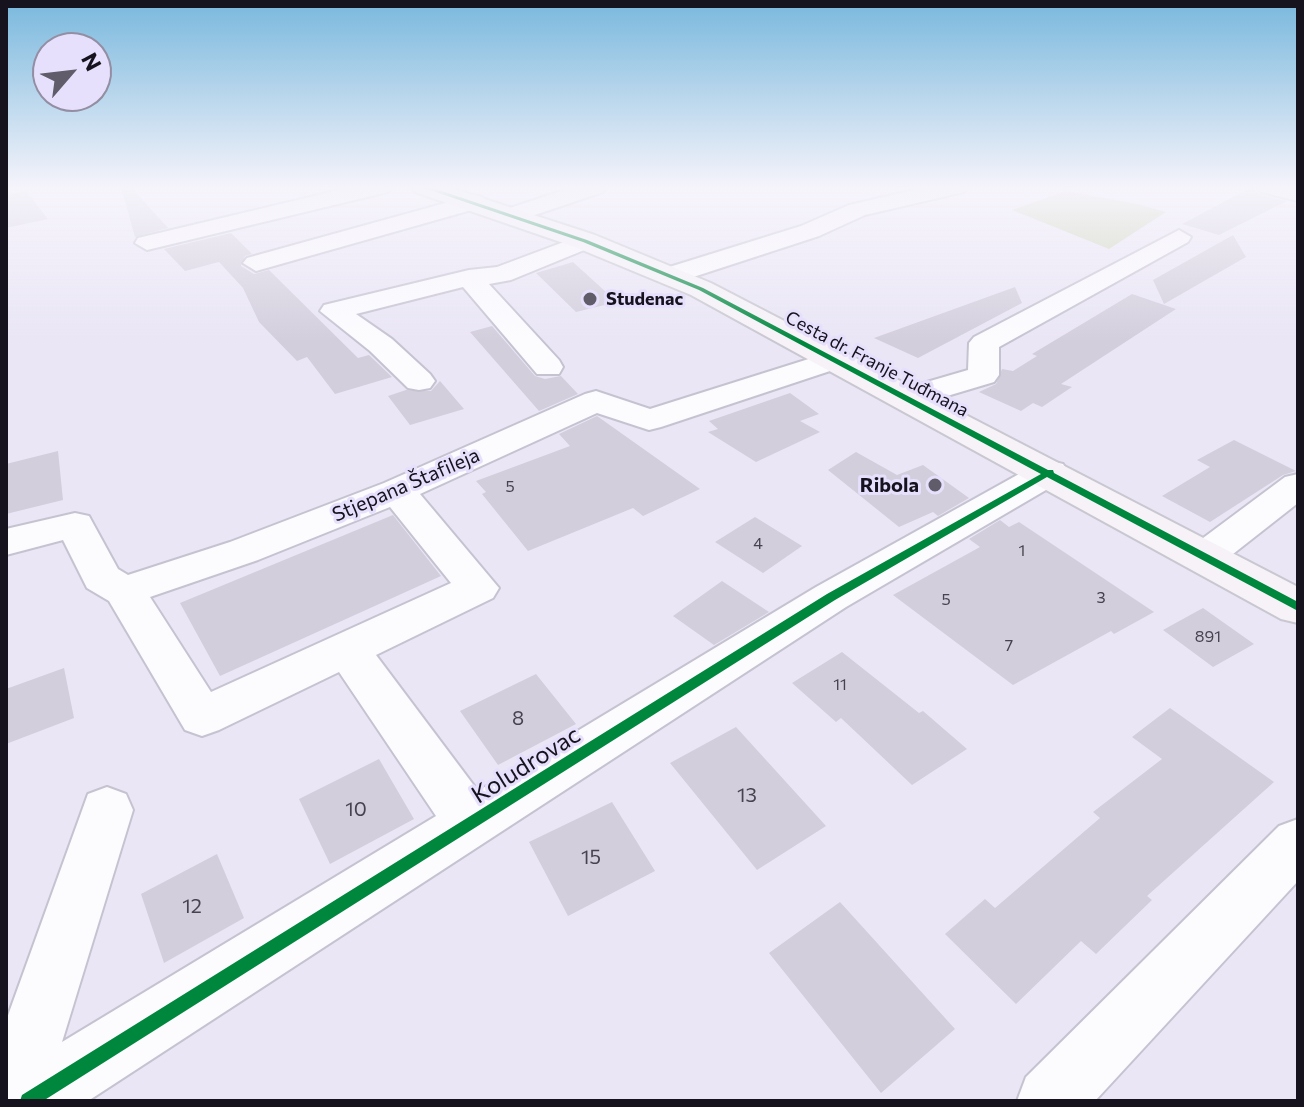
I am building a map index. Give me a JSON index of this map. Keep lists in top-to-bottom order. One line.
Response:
{"streets":{"main road":["Cesta dr. Franje Tuđmana"],"street":["Stjepana Štafileja","Koludrovac"]},"crossings":[["Cesta dr. Franje Tuđmana","Stjepana Štafileja"],["Cesta dr. Franje Tuđmana","Koludrovac"]],"places":["Studenac","Ribola"],"house_numbers":["5","4","1","3","5","891","7","11","8","13","10","15","12"],"north":"top right"}
